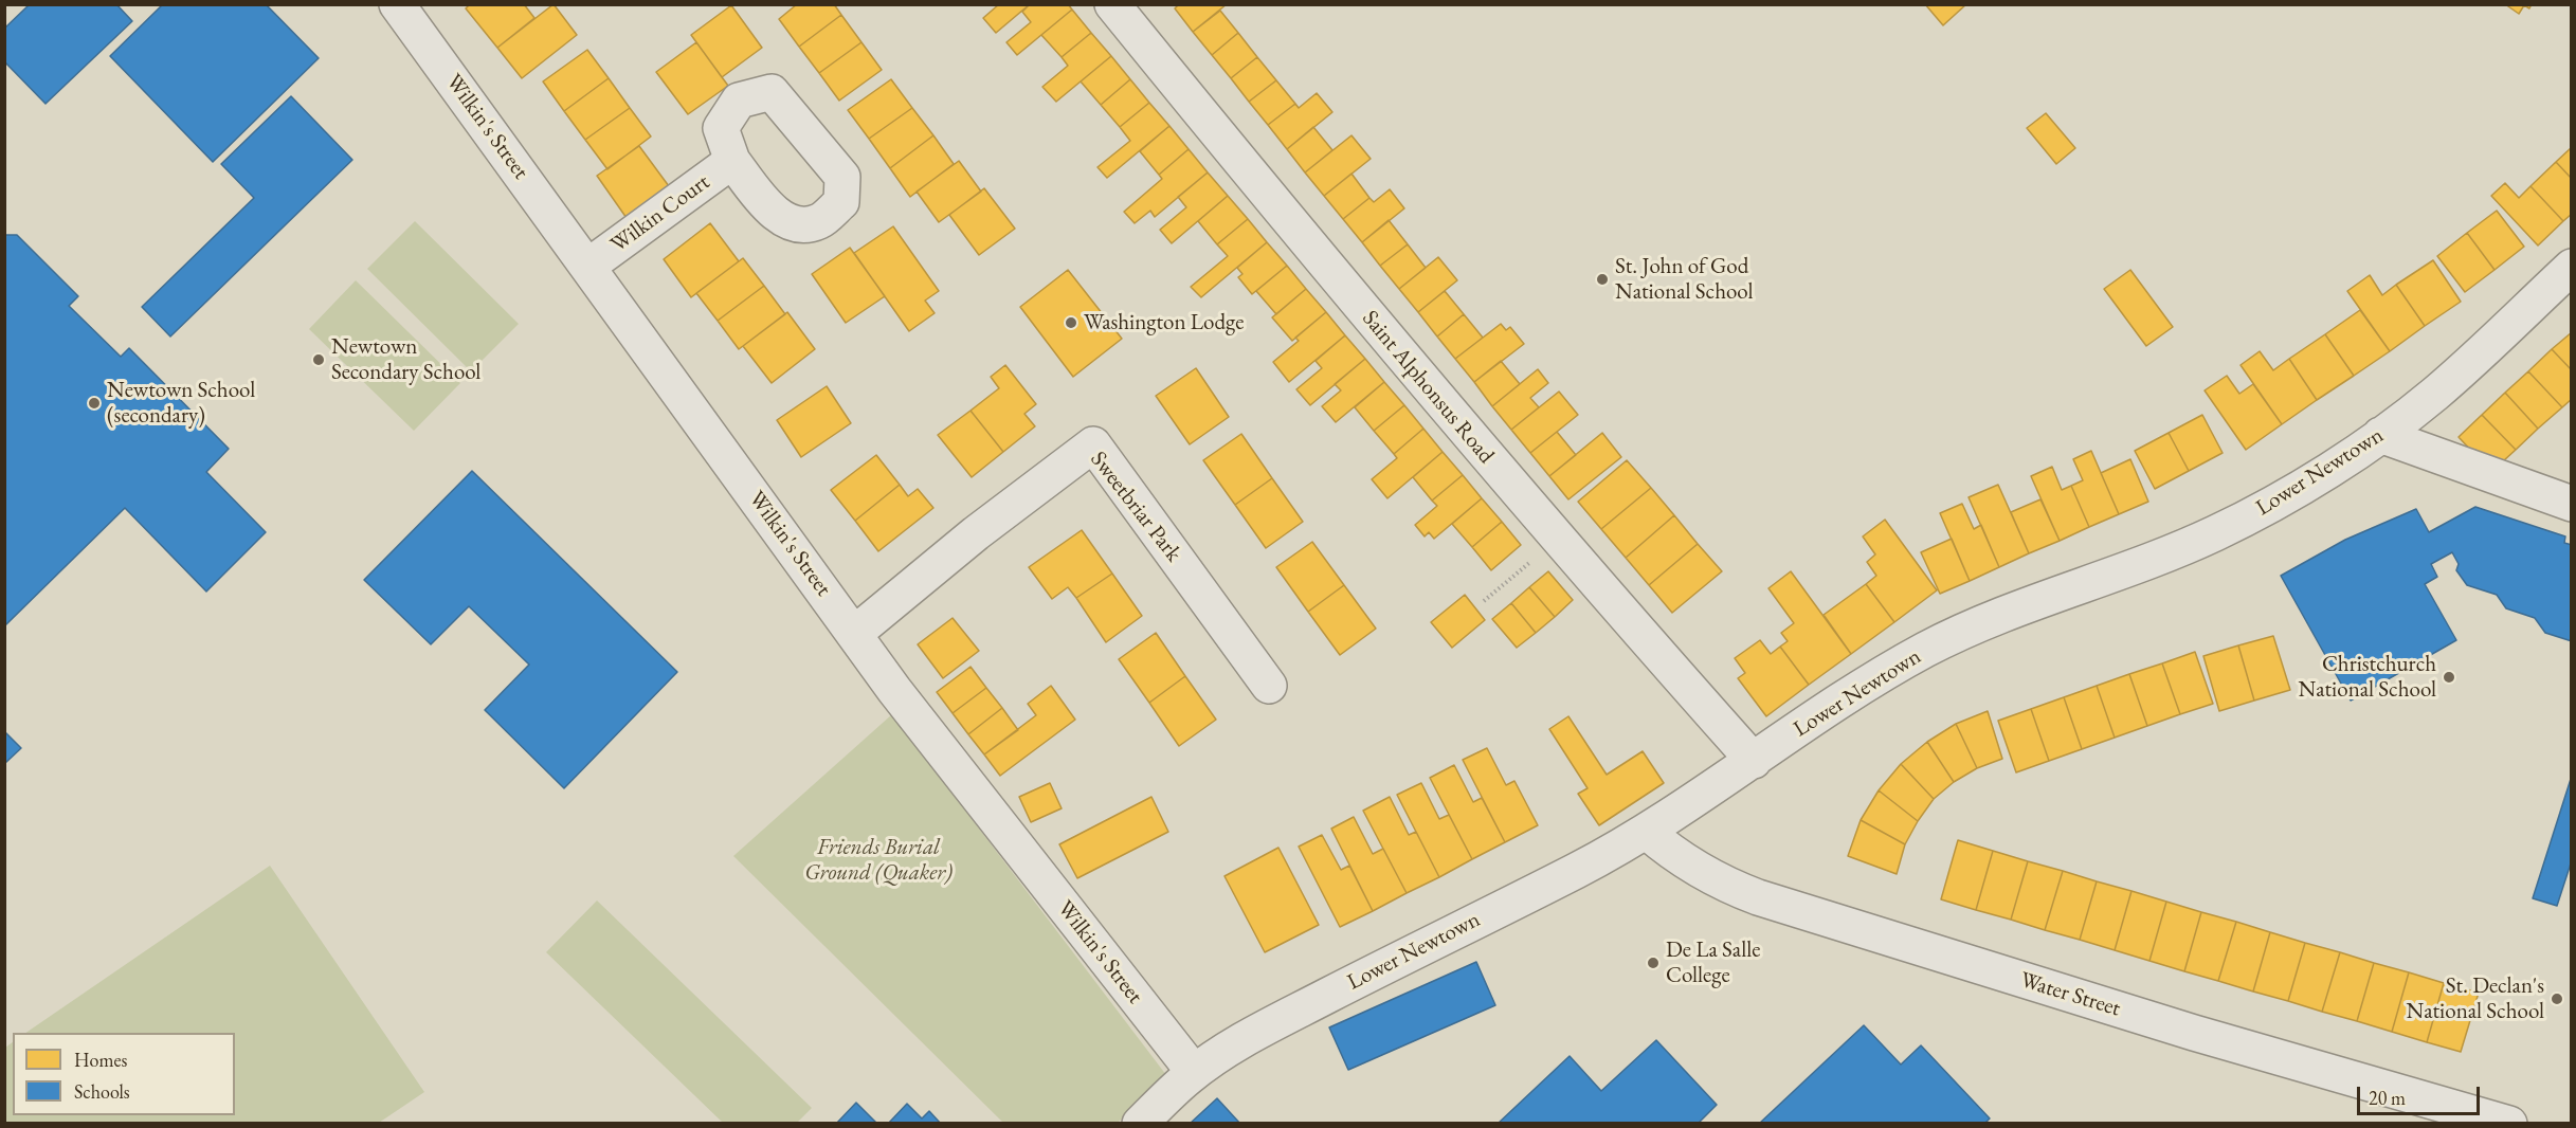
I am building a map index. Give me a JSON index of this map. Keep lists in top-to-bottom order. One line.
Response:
{"streets":{"street":["Wilkin's Street","Wilkin Court","Saint Alphonsus Road","Lower Newtown","Sweetbriar Park","Water Street"]},"crossings":[["Wilkin's Street","Wilkin Court"],["Wilkin's Street","Lower Newtown"],["Wilkin's Street","Sweetbriar Park"],["Saint Alphonsus Road","Lower Newtown"],["Lower Newtown","Water Street"]],"parks":["Friends Burial Ground (Quaker)"],"places":["St. John of God National School","Washington Lodge","Newtown Secondary School","Newtown School (secondary)","Christchurch National School","De La Salle College","St. Declan's National School"],"legend":["Homes","Schools"],"scale_bar":"20 m"}
